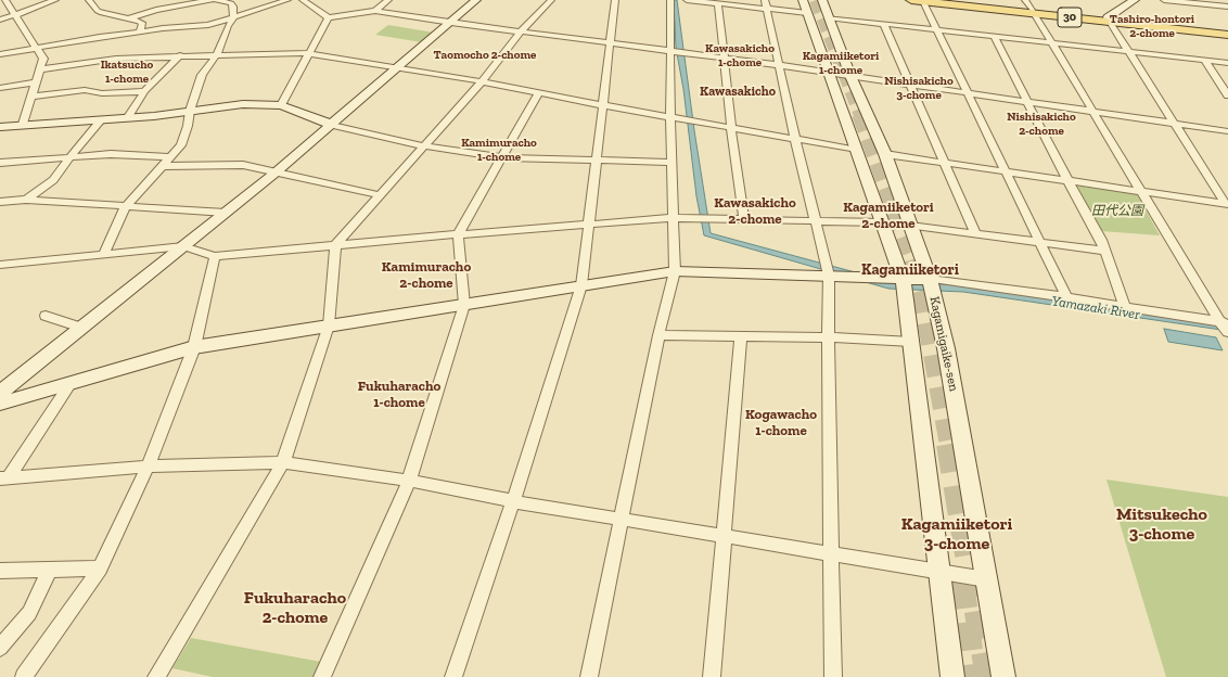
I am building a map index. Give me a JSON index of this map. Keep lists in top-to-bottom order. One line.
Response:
{"streets":{"main road":["30"],"street":["Kagamigaike-sen"]},"districts":["Tashiro-hontori 2-chome","Kawasakicho 1-chome","Taomocho 2-chome","Kagamiiketori 1-chome","Ikatsucho 1-chome","Nishisakicho 3-chome","Kawasakicho","Nishisakicho 2-chome","Kamimuracho 1-chome","Kawasakicho 2-chome","Kagamiiketori 2-chome","Kamimuracho 2-chome","Kagamiiketori","Fukuharacho 1-chome","Kogawacho 1-chome","Mitsukecho 3-chome","Kagamiiketori 3-chome","Fukuharacho 2-chome"],"water":["Yamazaki River"],"parks":["田代公園"]}
